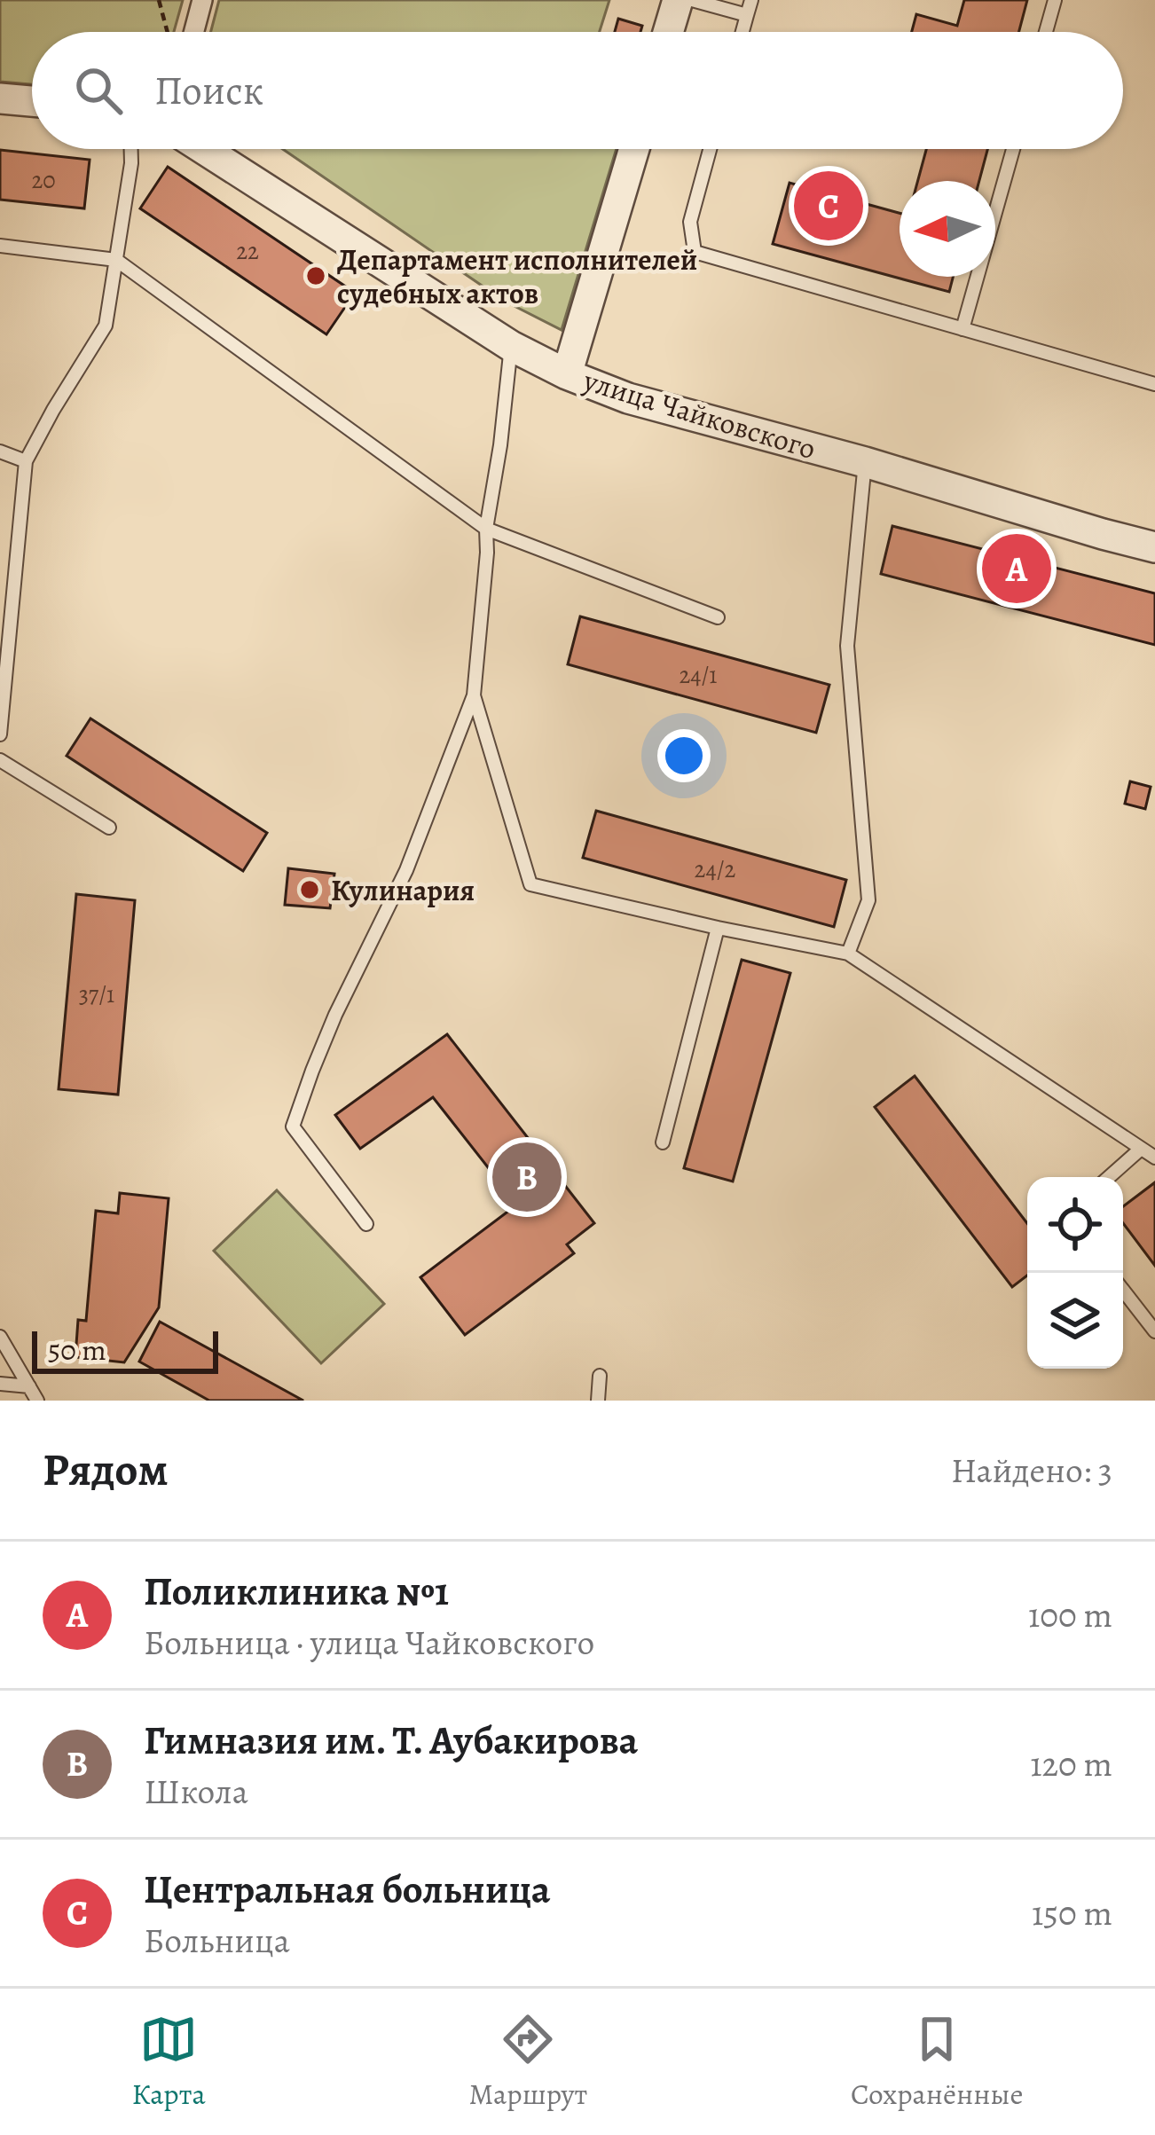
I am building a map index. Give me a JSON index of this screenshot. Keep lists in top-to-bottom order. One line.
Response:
{"streets":{"street":["улица Чайковского"]},"places":["Департамент исполнителей судебных актов","Кулинария"],"house_numbers":["20","22","24/1","24/2","37/1"],"scale_bar":"50 m","north":"left","page":{"search":"Поиск","pins":["C","A","B"],"scale":"50 m","heading":["Рядом","Найдено: 3"],"list":[{"mark":"A","name":"Поликлиника №1","note":"Больница · улица Чайковского","value":"100 m"},{"mark":"B","name":"Гимназия им. Т. Аубакирова","note":"Школа","value":"120 m"},{"mark":"C","name":"Центральная больница","note":"Больница","value":"150 m"}],"nav":["Карта","Маршрут","Сохранённые"]}}
